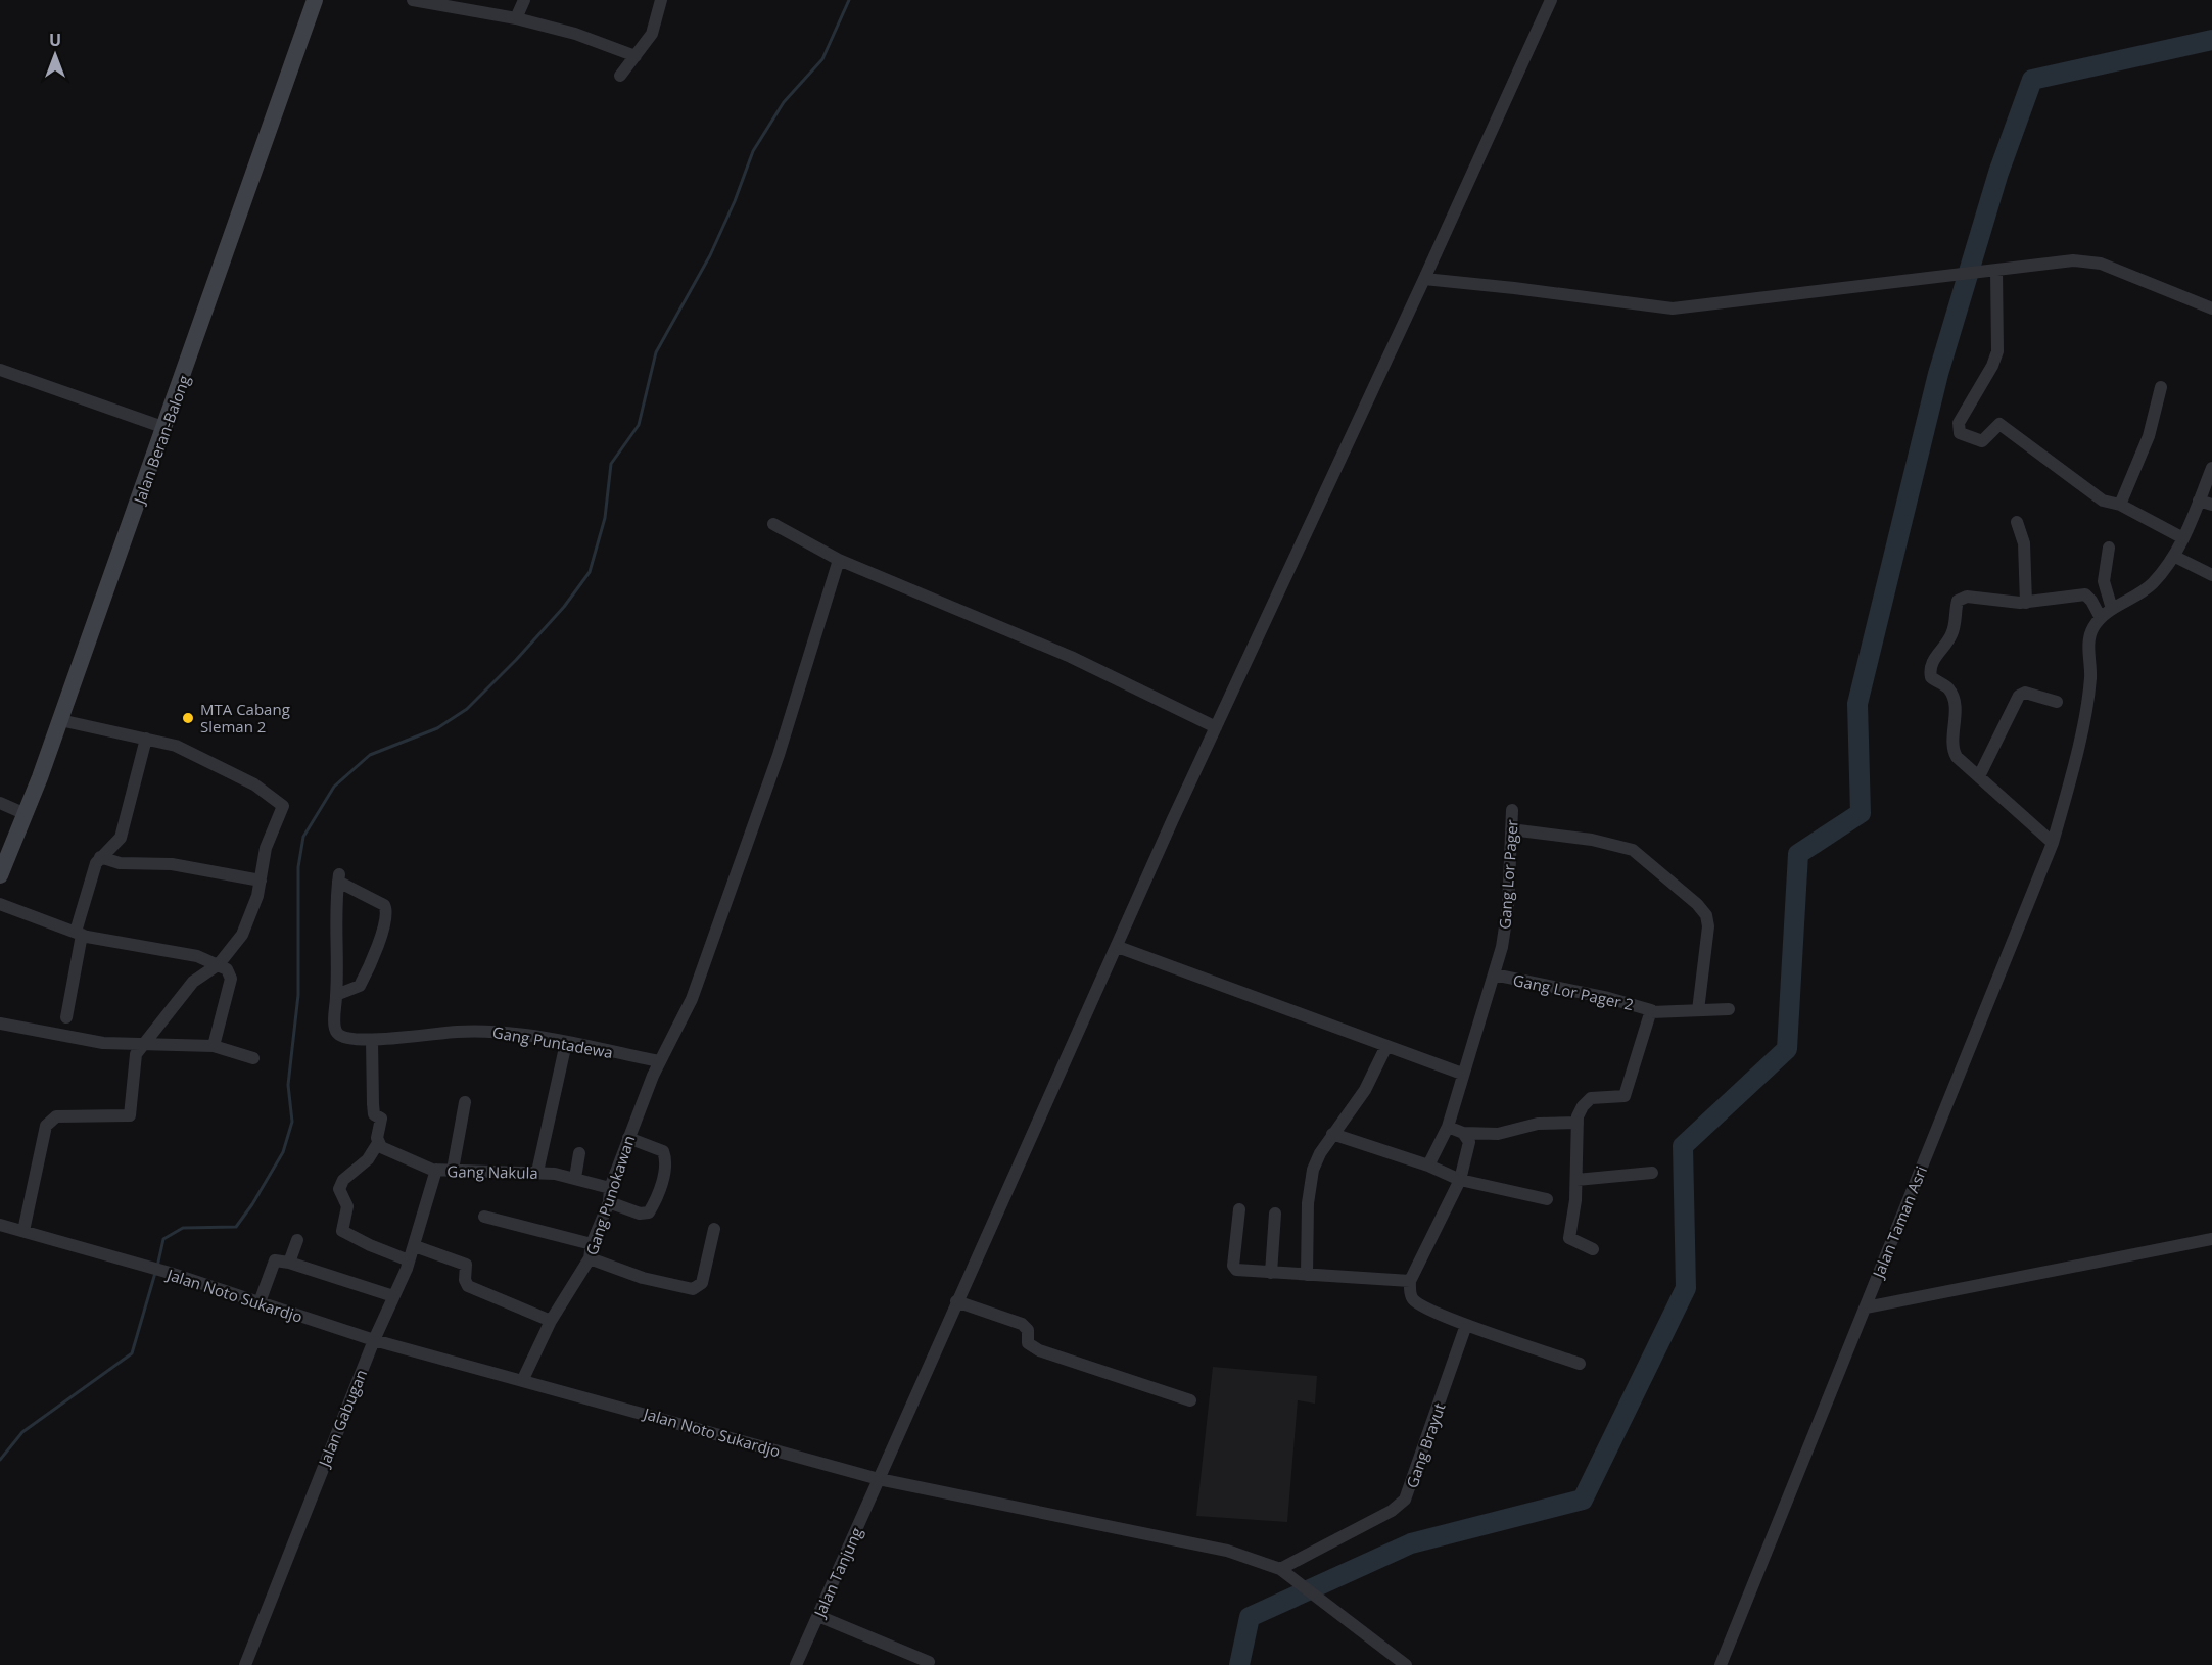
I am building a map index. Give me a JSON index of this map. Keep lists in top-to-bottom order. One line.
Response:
{"streets":{"main road":["Jalan Beran-Balong"],"street":["Gang Lor Pager","Gang Lor Pager 2","Gang Puntadewa","Gang Nakula","Gang Punokawan","Jalan Taman Asri","Jalan Noto Sukardjo","Jalan Gabugan","Gang Brayut","Jalan Tanjung"]},"crossings":[["Gang Lor Pager","Gang Lor Pager 2"],["Gang Puntadewa","Gang Punokawan"],["Gang Nakula","Gang Punokawan"],["Gang Nakula","Jalan Gabugan"],["Gang Punokawan","Jalan Noto Sukardjo"],["Jalan Noto Sukardjo","Jalan Gabugan"],["Jalan Noto Sukardjo","Gang Brayut"],["Jalan Noto Sukardjo","Jalan Tanjung"]],"places":["MTA Cabang Sleman 2"],"north":"top"}
